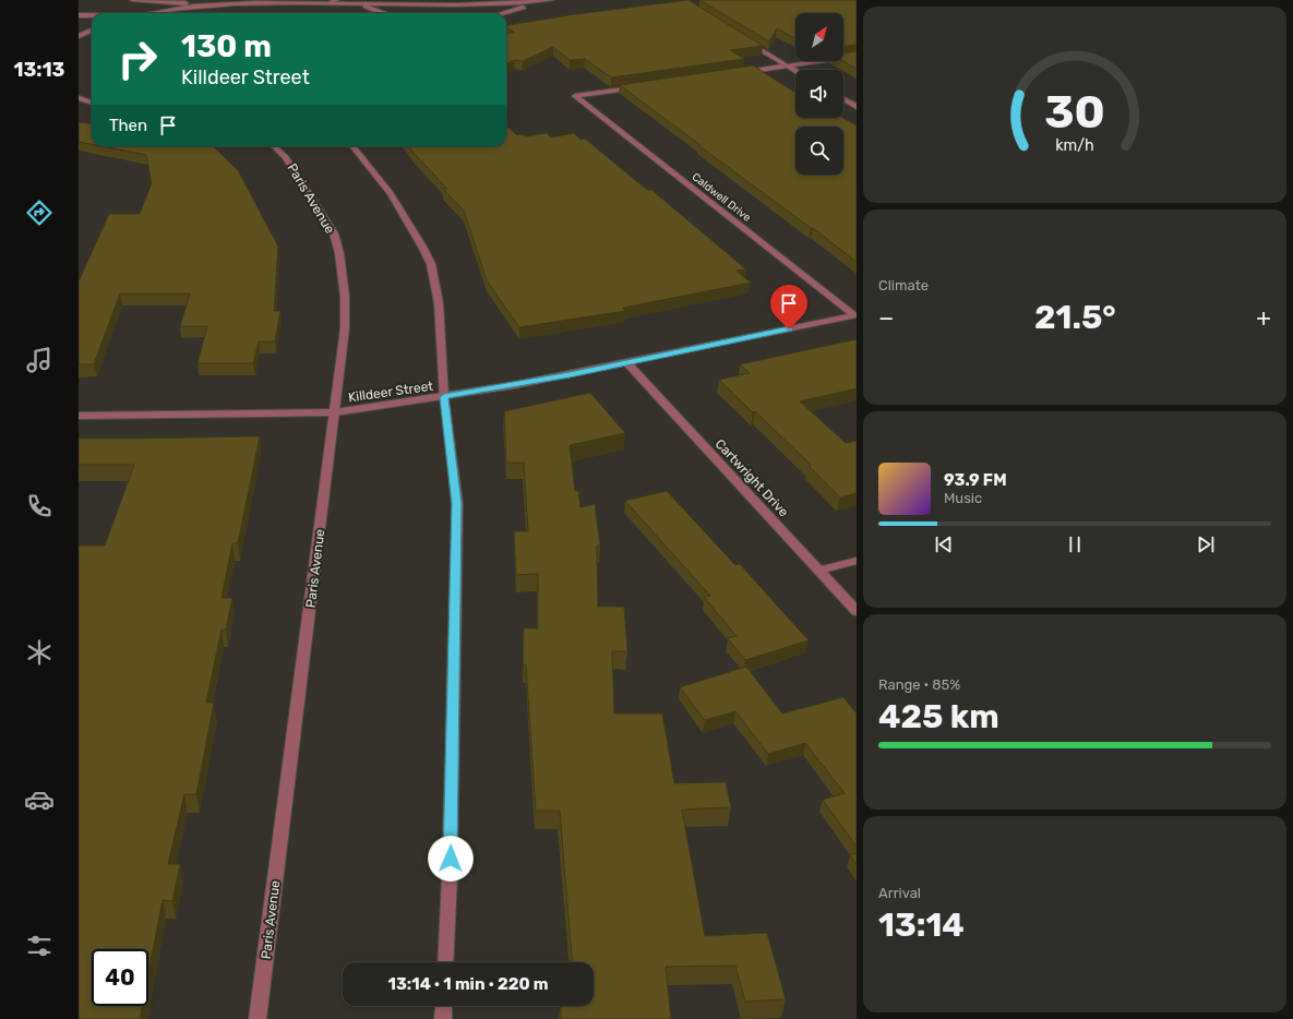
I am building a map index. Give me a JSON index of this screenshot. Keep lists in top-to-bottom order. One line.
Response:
{"streets":{"street":["Caldwell Drive","Paris Avenue","Killdeer Street","Cartwright Drive"]},"crossings":[["Caldwell Drive","Killdeer Street"],["Paris Avenue","Killdeer Street"],["Killdeer Street","Cartwright Drive"]],"north":"top right","page":{"tabs":"13:13","turn":["130 m","Killdeer Street"],"then":"Then","tile":["Climate",["Range · 85%","425 km"],["Arrival","13:14"]],"heat":["−","21.5°","+"],"song":["93.9 FM","Music"],"limit":"40","trip":"13:14 · 1 min · 220 m","gauge":["30","km/h"]}}
